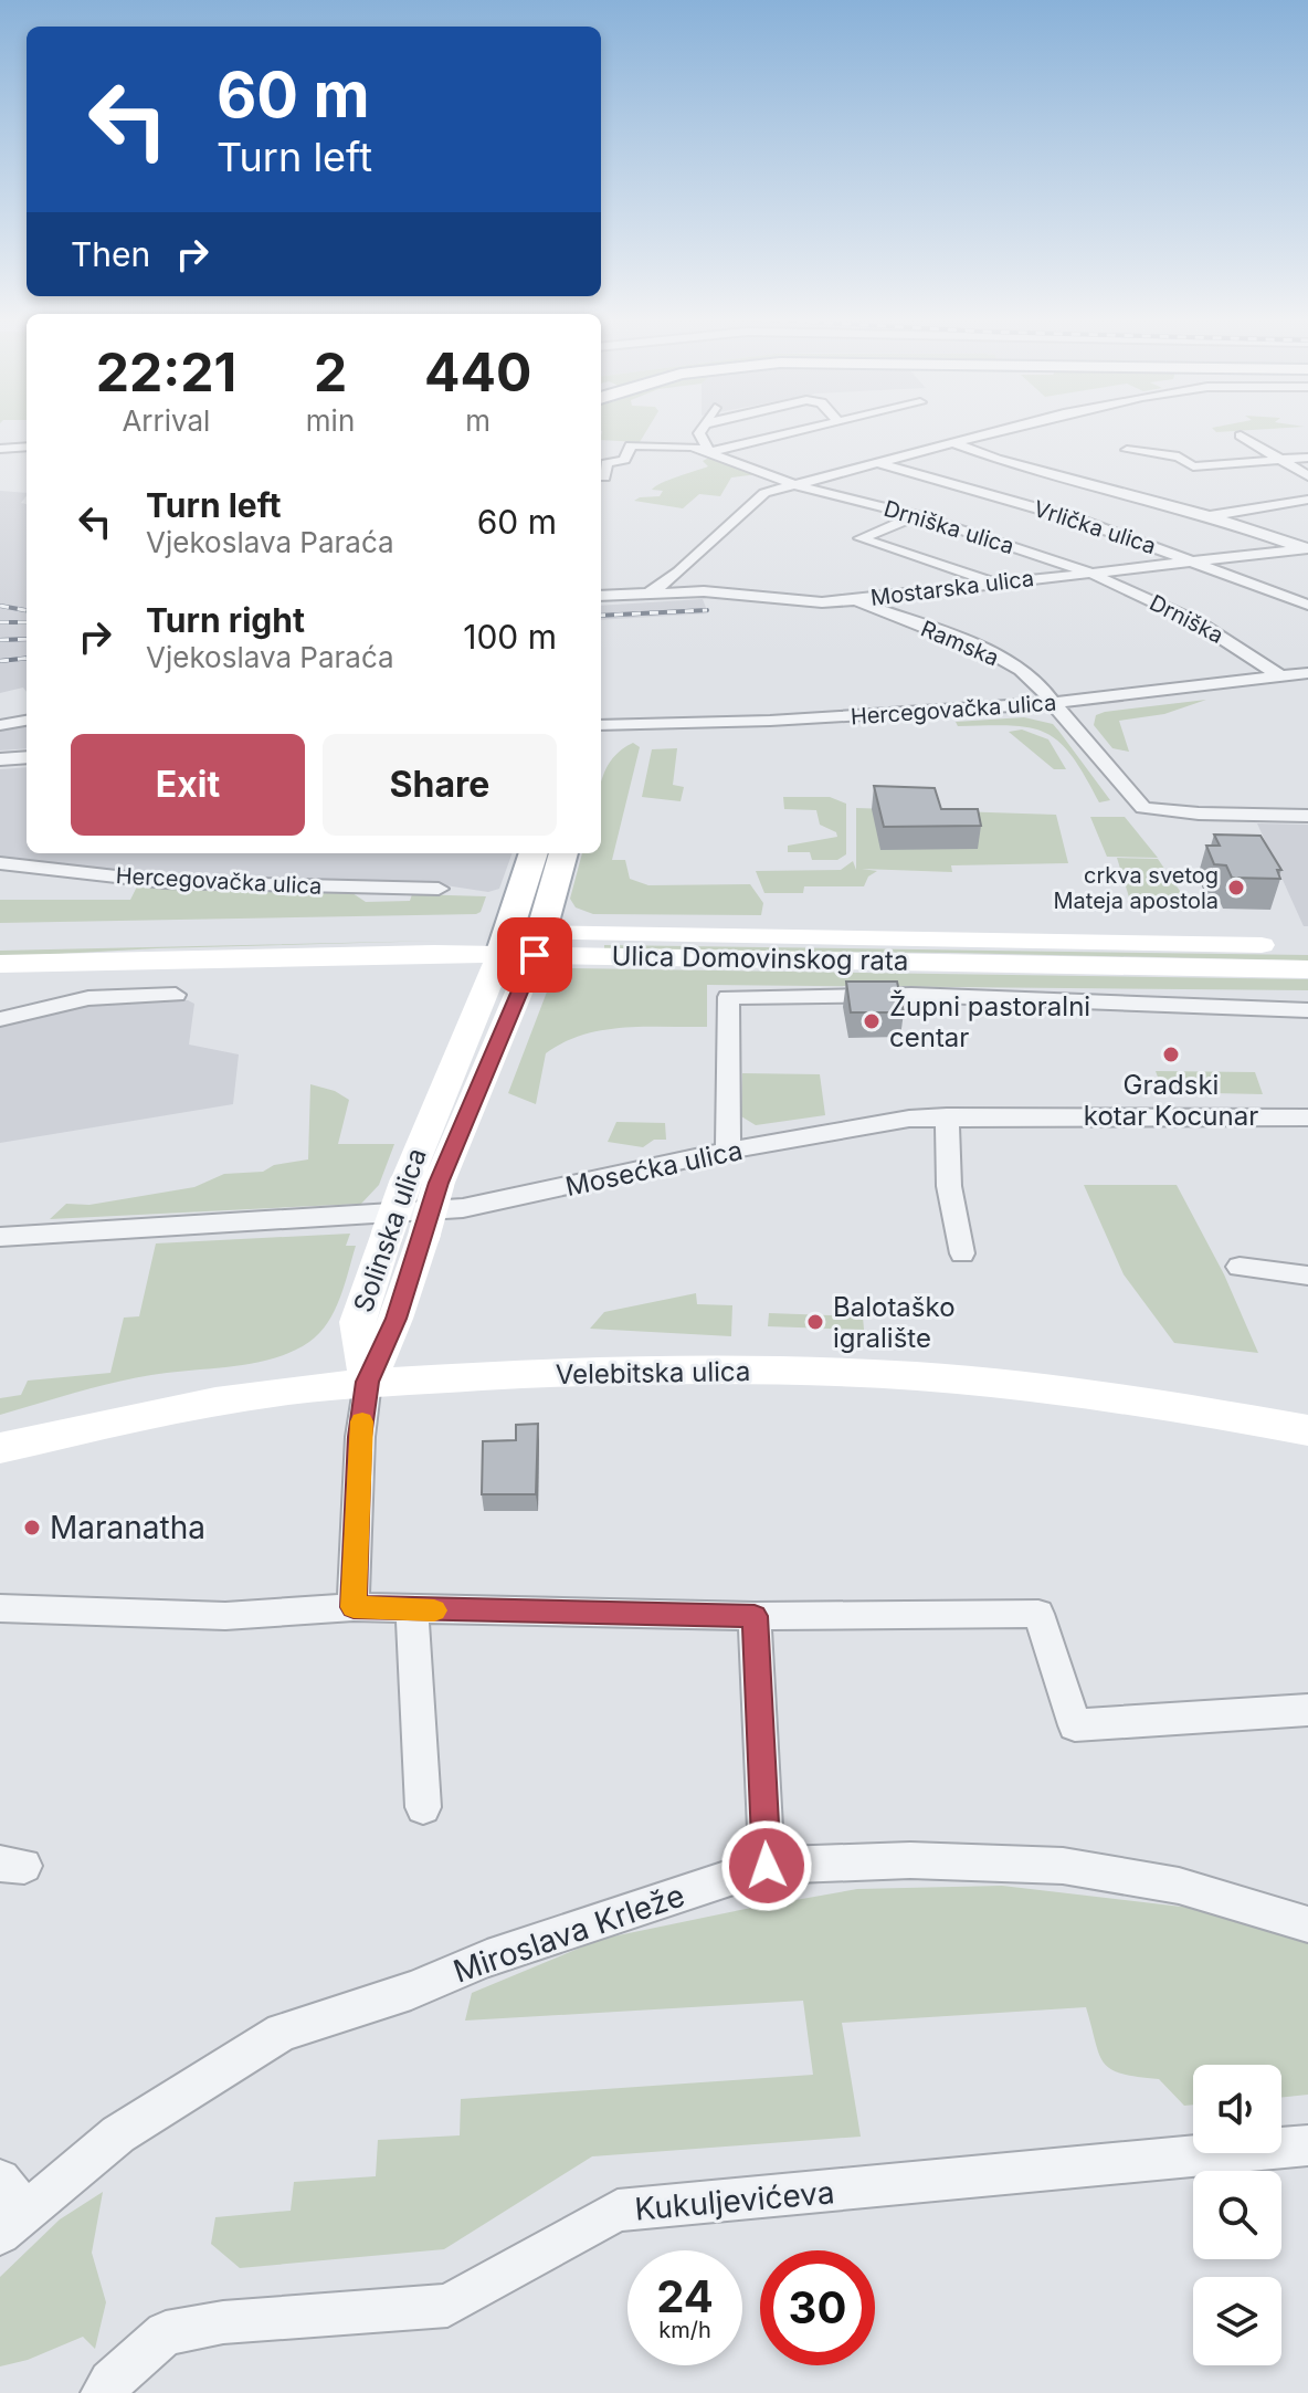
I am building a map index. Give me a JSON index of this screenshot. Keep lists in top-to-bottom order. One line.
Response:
{"streets":{"main road":["Ulica Domovinskog rata","Solinska ulica","Velebitska ulica"],"street":["Drniška ulica","Vrlička ulica","Mostarska ulica","Drniška","Ramska","Hercegovačka ulica","Mosećka ulica","Miroslava Krleže","Kukuljevićeva"]},"crossings":[["Drniška ulica","Mostarska ulica"],["Drniška ulica","Drniška"],["Vrlička ulica","Mostarska ulica"],["Mostarska ulica","Drniška"],["Mostarska ulica","Ramska"],["Drniška","Hercegovačka ulica"],["Ramska","Hercegovačka ulica"],["Ulica Domovinskog rata","Solinska ulica"],["Solinska ulica","Velebitska ulica"]],"places":["crkva svetog Mateja apostola","Župni pastoralni centar","Gradski kotar Kocunar","Balotaško igralište","Maranatha"],"page":{"turn":["60 m","Turn left"],"then":"Then","eta":["22:21","Arrival","2","min","440","m"],"list":[{"name":"Turn left","note":"Vjekoslava Paraća","value":"60 m"},{"name":"Turn right","note":"Vjekoslava Paraća","value":"100 m"}],"buttons":["Exit","Share"],"speed":"24 km/h","limit":"30"}}
